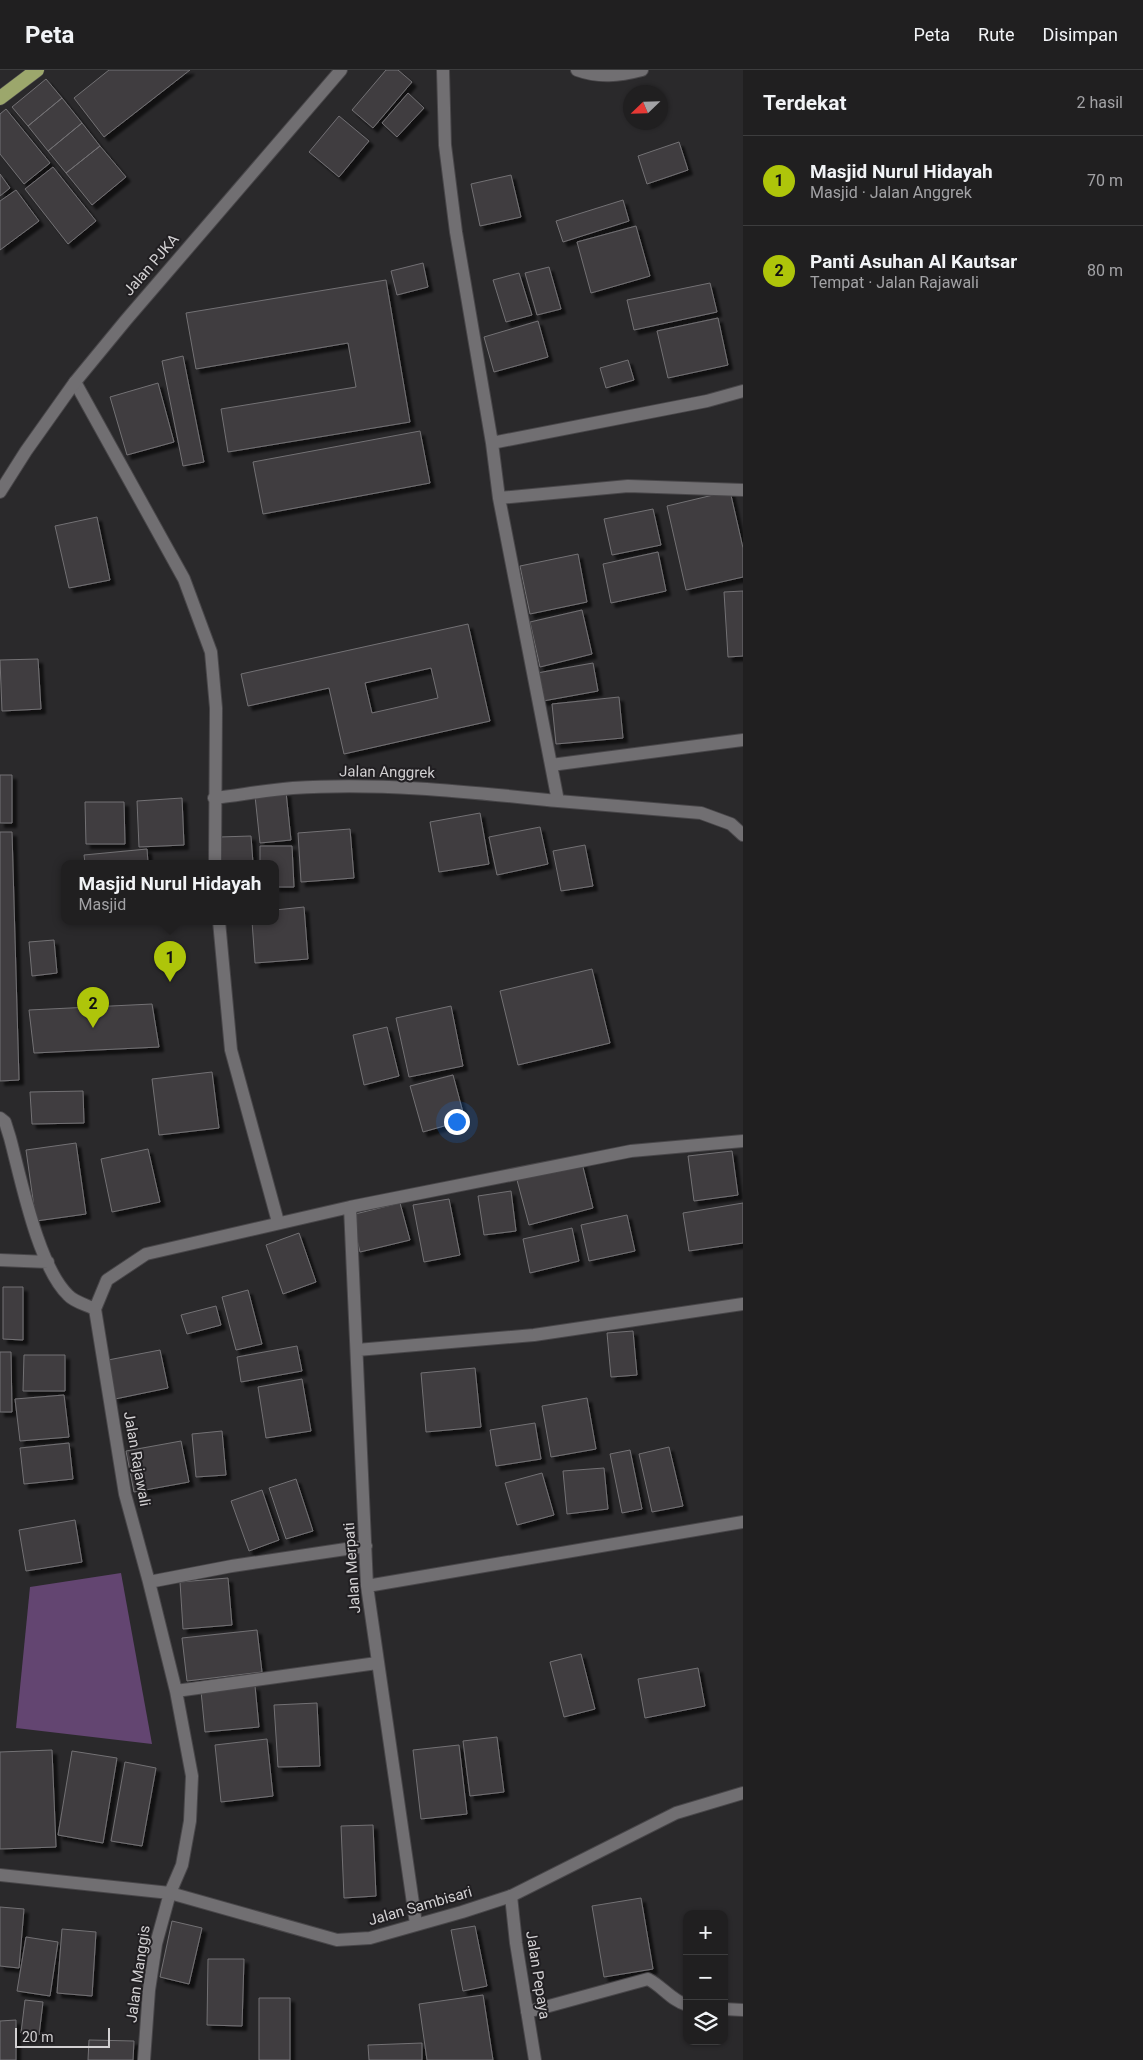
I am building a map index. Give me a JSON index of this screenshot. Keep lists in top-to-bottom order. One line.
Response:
{"streets":{"street":["Jalan PJKA","Jalan Anggrek","Jalan Rajawali","Jalan Merpati","Jalan Sambisari","Jalan Manggis","Jalan Pepaya"]},"crossings":[["Jalan Rajawali","Jalan Sambisari"],["Jalan Rajawali","Jalan Manggis"],["Jalan Merpati","Jalan Sambisari"],["Jalan Sambisari","Jalan Manggis"],["Jalan Sambisari","Jalan Pepaya"]],"scale_bar":"20 m","north":"bottom left","page":{"header":"Peta","nav":["Peta","Rute","Disimpan"],"heading":["Terdekat","2 hasil"],"list":[{"mark":"1","name":"Masjid Nurul Hidayah","note":"Masjid · Jalan Anggrek","value":"70 m"},{"mark":"2","name":"Panti Asuhan Al Kautsar","note":"Tempat · Jalan Rajawali","value":"80 m"}],"popup":["Masjid Nurul Hidayah","Masjid"],"pins":["1","2"],"map_buttons":["+","−"],"scale":"20 m"}}
